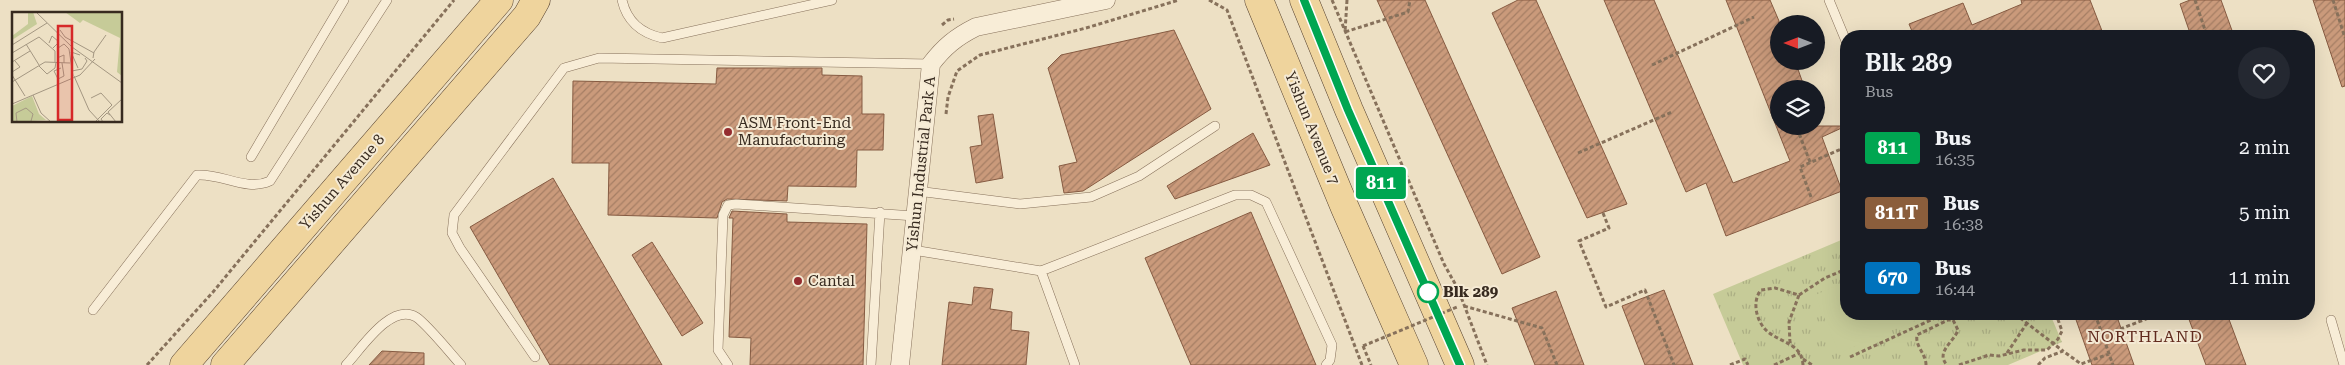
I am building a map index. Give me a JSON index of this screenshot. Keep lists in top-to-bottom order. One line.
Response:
{"streets":{"main road":["Yishun Avenue 7","Yishun Avenue 8"],"street":["Yishun Industrial Park A"]},"districts":["NORTHLAND"],"places":["ASM Front-End Manufacturing","Cantal","Blk 289"],"lines":["bus line 811"],"north":"left","page":{"on_map":"811","heading":["Blk 289","Bus"],"list":[{"mark":"811","name":"Bus","note":"16:35","value":"2 min"},{"mark":"811T","name":"Bus","note":"16:38","value":"5 min"},{"mark":"670","name":"Bus","note":"16:44","value":"11 min"}]}}
